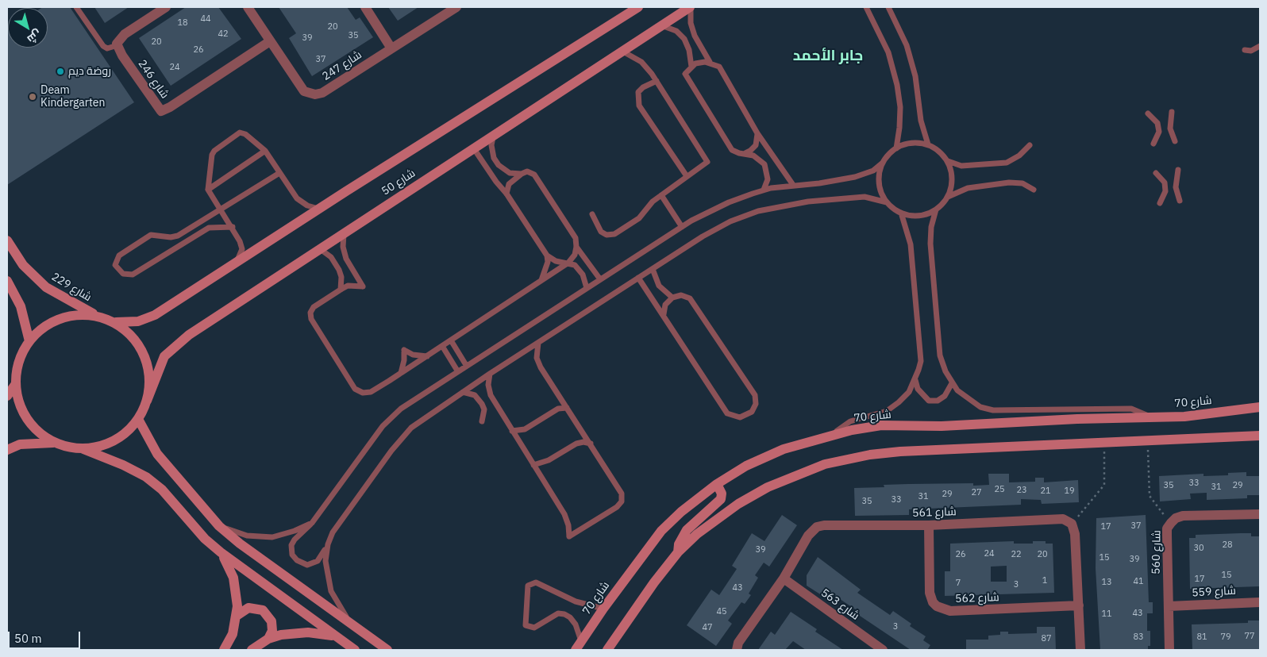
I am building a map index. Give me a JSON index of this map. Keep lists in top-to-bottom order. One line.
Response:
{"streets":{"main road":["شارع 50","شارع 229","شارع 70"],"street":["شارع 247","شارع 246","شارع 561","شارع 560","شارع 559","شارع 562","شارع 563"]},"crossings":[["شارع 247","شارع 246"],["شارع 50","شارع 229"],["شارع 561","شارع 562"],["شارع 561","شارع 563"],["شارع 560","شارع 559"]],"districts":["جابر الأحمد"],"places":["روضة ديم","Deam Kindergarten"],"house_numbers":["44","18","20","42","35","39","20","26","37","24","33","35","29","31","25","23","21","19","27","29","31","33","35","37","17","28","30","39","24","26","22","20","15","39","15","17","1","41","13","7","3","43","45","43","11","3","47","77","83","81","79","87"],"scale_bar":"50 m","north":"bottom right"}
